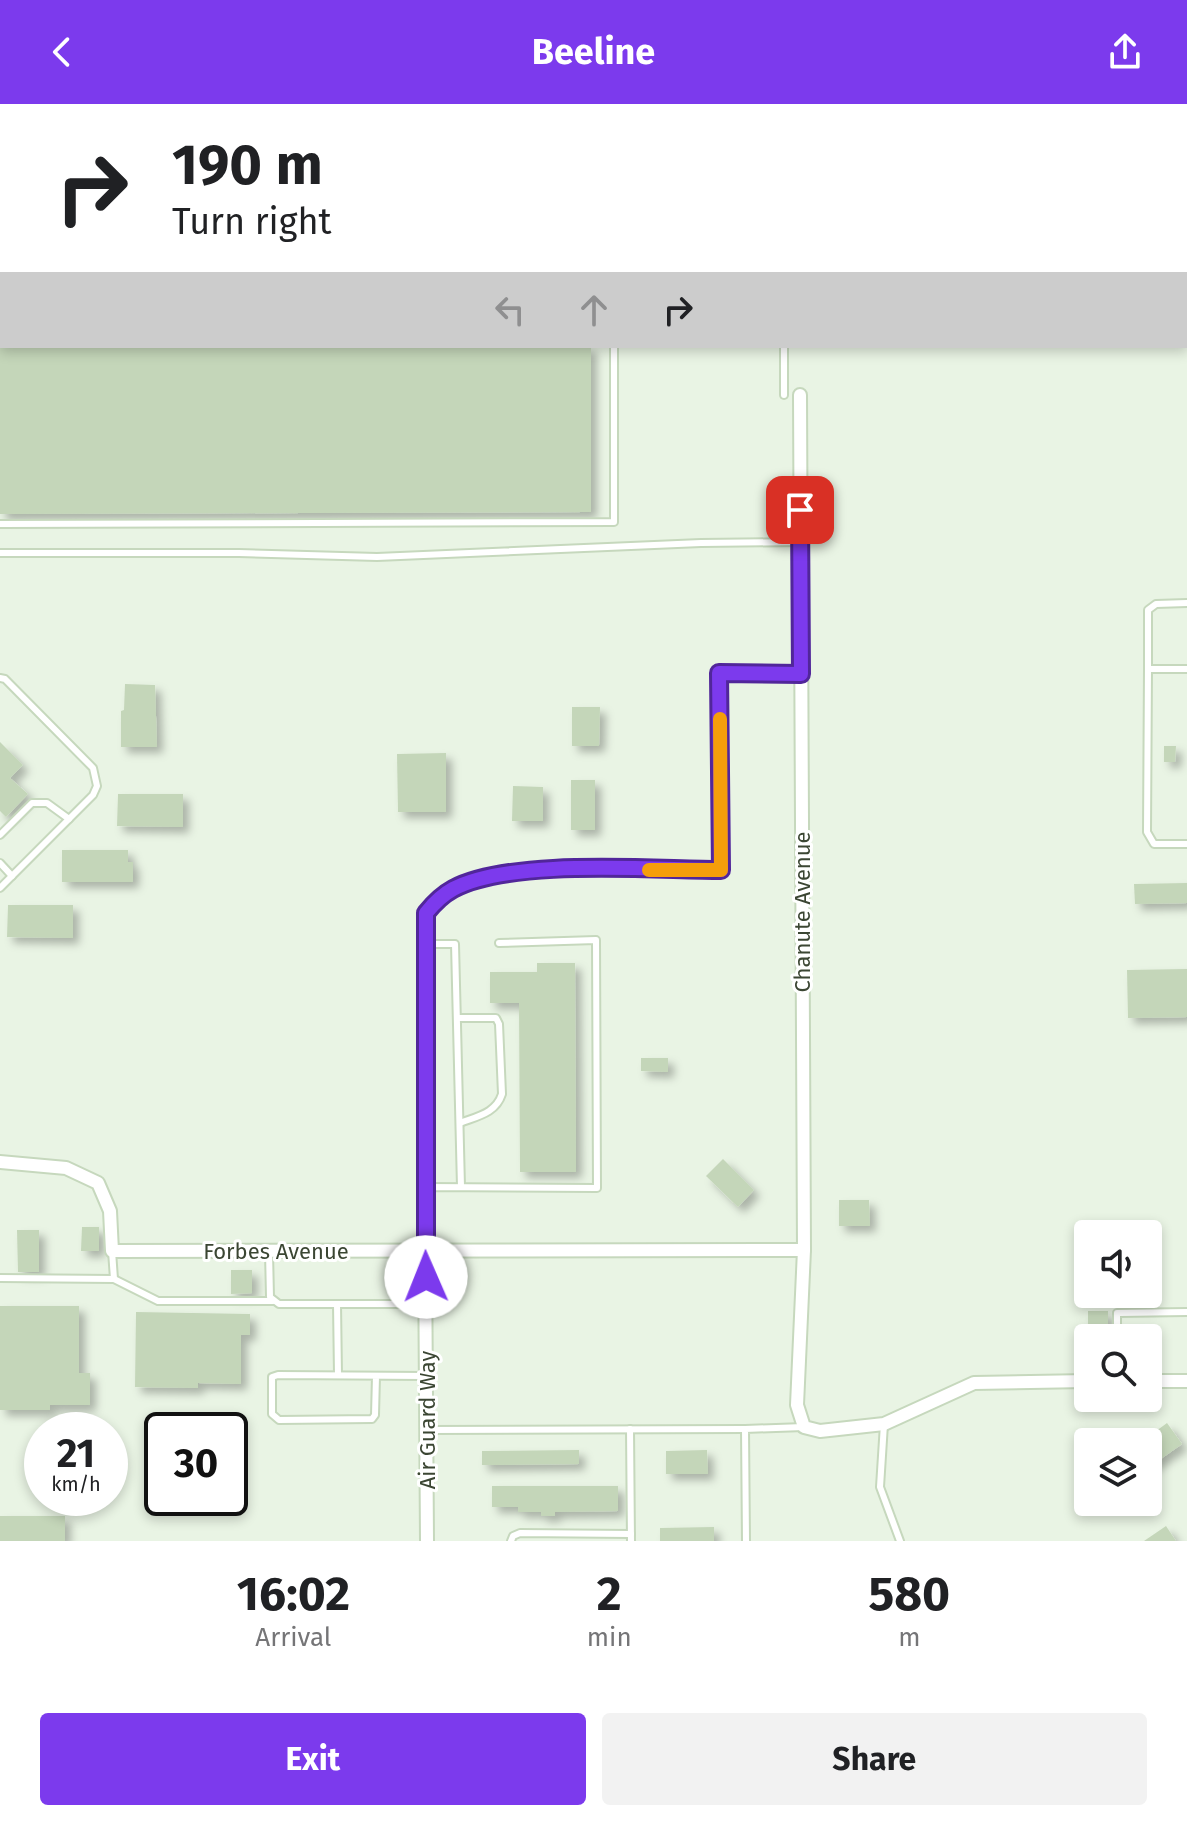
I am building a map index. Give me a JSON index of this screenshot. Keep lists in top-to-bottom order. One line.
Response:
{"streets":{"street":["Chanute Avenue","Forbes Avenue","Air Guard Way"]},"crossings":[["Chanute Avenue","Forbes Avenue"],["Forbes Avenue","Air Guard Way"]],"page":{"header":"Beeline","turn":["190 m","Turn right"],"speed":"21 km/h","limit":"30","eta":["16:02","Arrival","2","min","580","m"],"buttons":["Exit","Share"]}}
